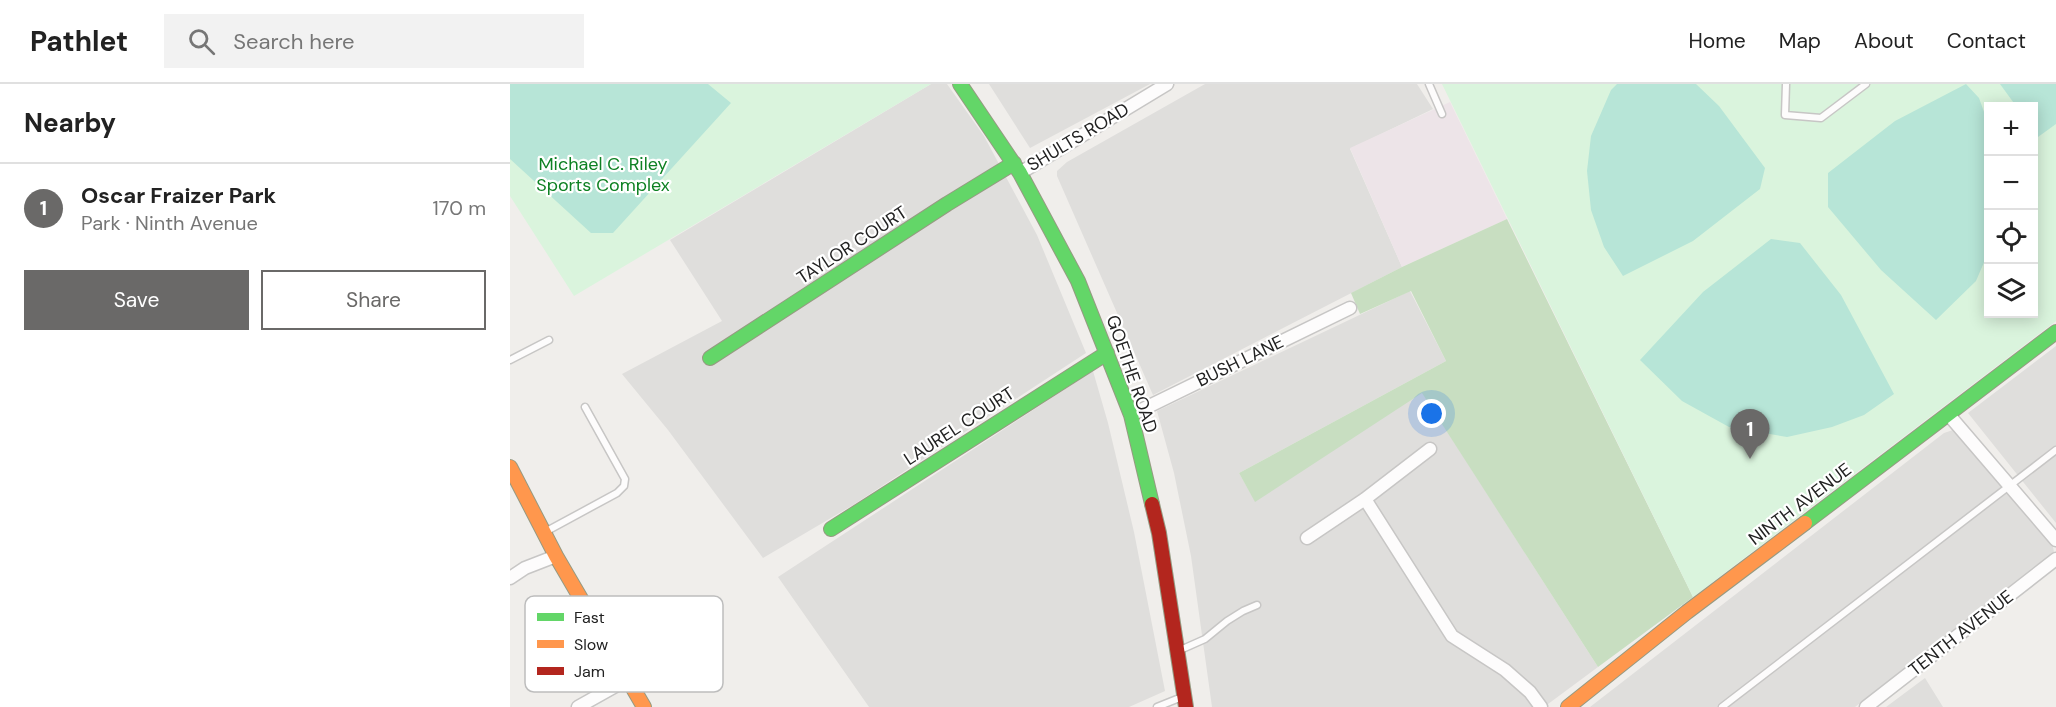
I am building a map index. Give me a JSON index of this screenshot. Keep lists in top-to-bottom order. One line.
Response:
{"streets":{"street":["SHULTS ROAD","TAYLOR COURT","BUSH LANE","GOETHE ROAD","LAUREL COURT","NINTH AVENUE","TENTH AVENUE"]},"crossings":[["SHULTS ROAD","TAYLOR COURT"],["SHULTS ROAD","GOETHE ROAD"],["TAYLOR COURT","GOETHE ROAD"],["BUSH LANE","GOETHE ROAD"],["GOETHE ROAD","LAUREL COURT"]],"parks":["Michael C. Riley Sports Complex"],"legend":["Fast","Slow","Jam"],"page":{"header":"Pathlet","search":"Search here","nav":["Home","Map","About","Contact"],"heading":"Nearby","map_buttons":["+","−"],"list":[{"mark":"1","name":"Oscar Fraizer Park","note":"Park · Ninth Avenue","value":"170 m"}],"buttons":["Save","Share"],"pins":"1"}}
